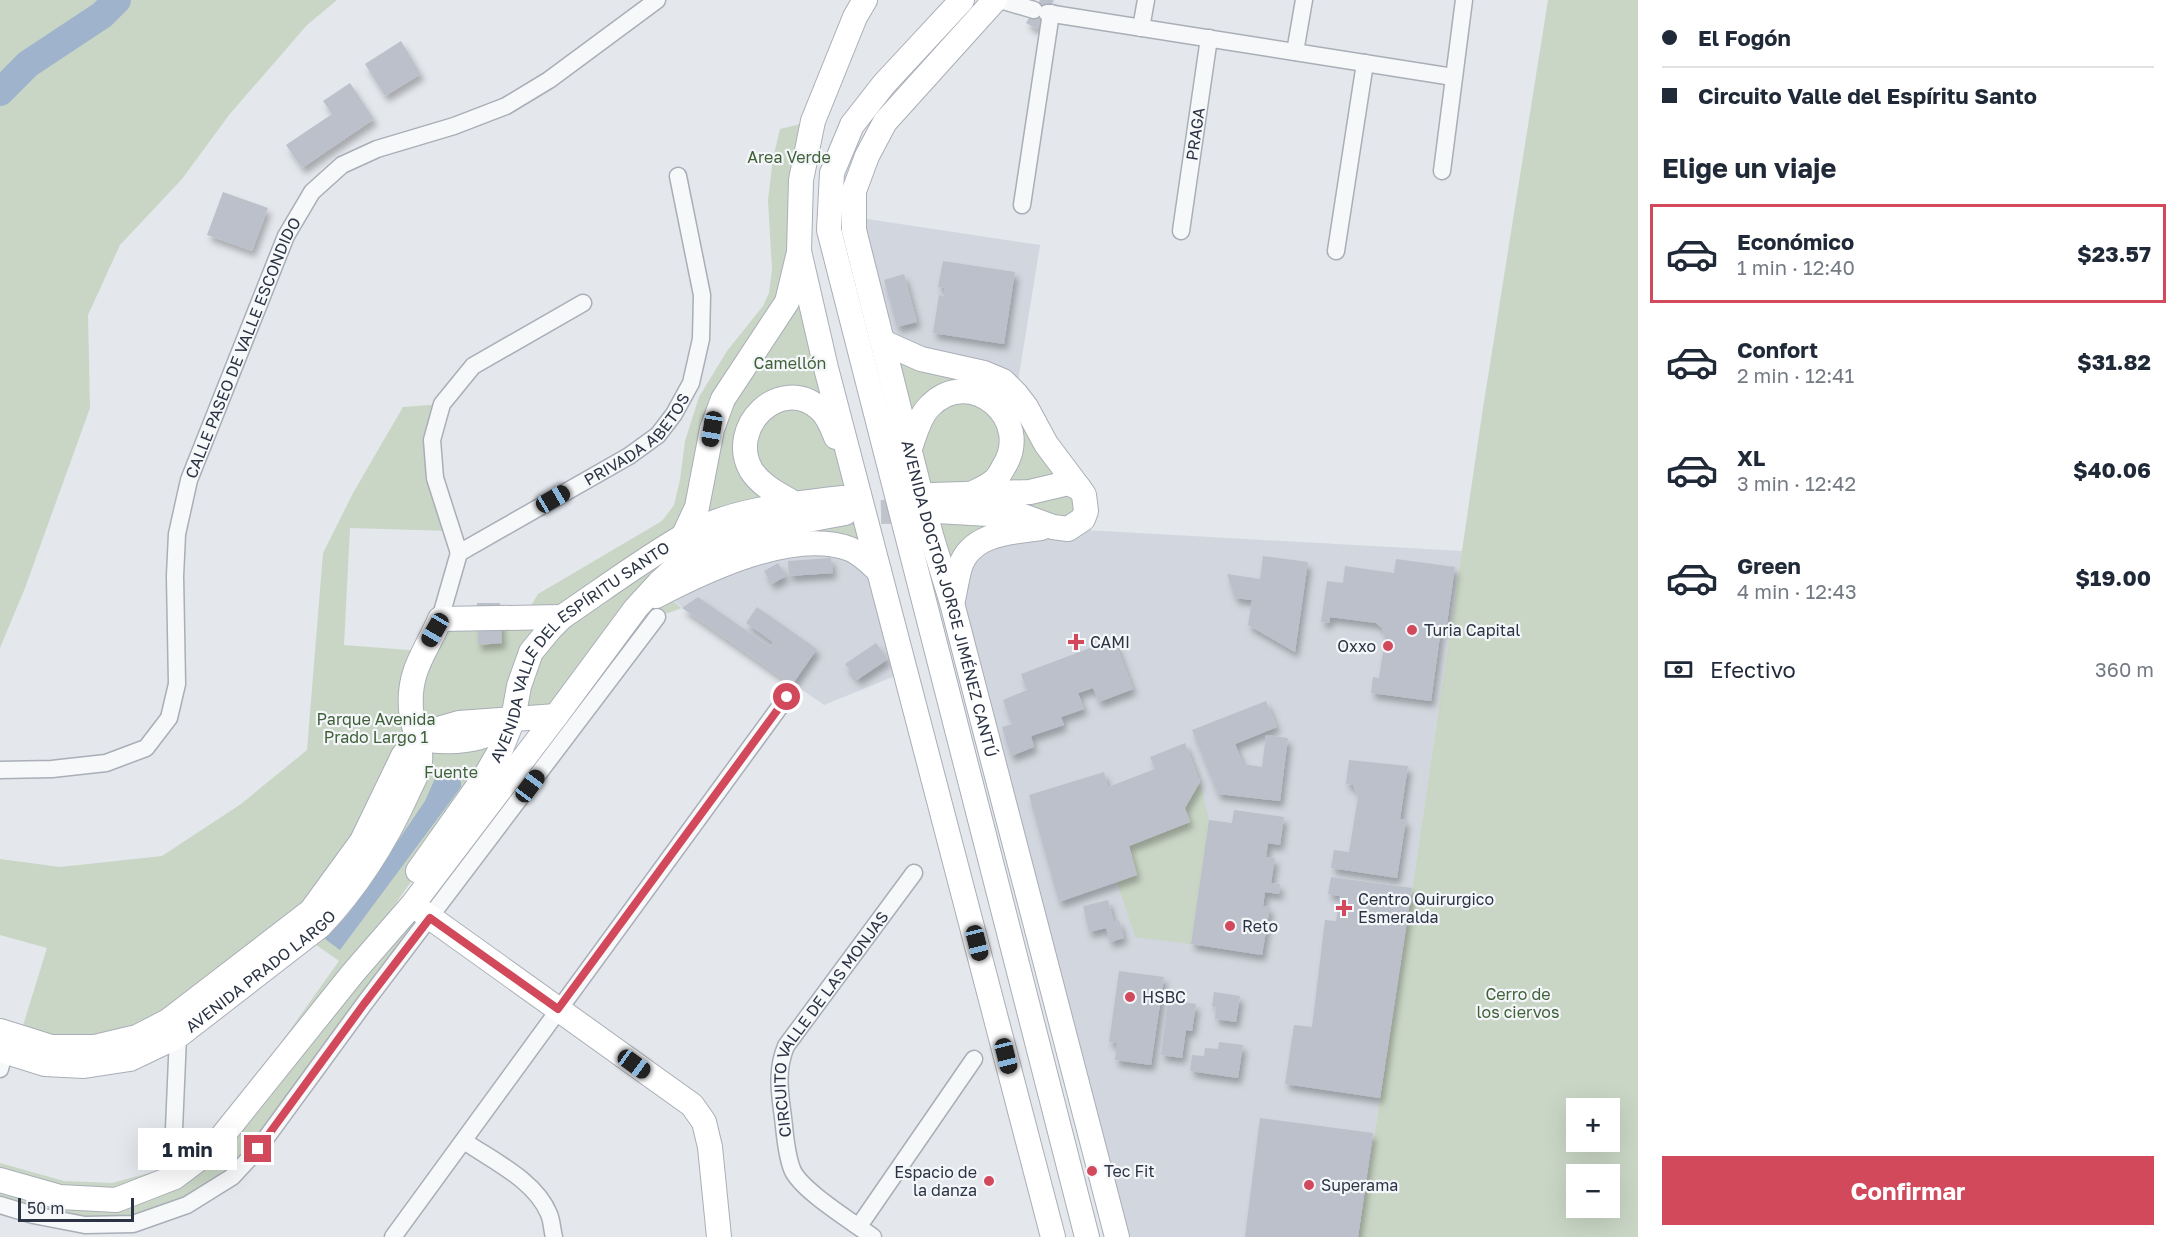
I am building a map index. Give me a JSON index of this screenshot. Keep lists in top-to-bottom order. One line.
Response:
{"streets":{"main road":["AVENIDA DOCTOR JORGE JIMÉNEZ CANTÚ","AVENIDA VALLE DEL ESPÍRITU SANTO","AVENIDA PRADO LARGO"],"street":["PRAGA","CALLE PASEO DE VALLE ESCONDIDO","PRIVADA ABETOS","CIRCUITO VALLE DE LAS MONJAS"]},"parks":["Area Verde","Camellón","Parque Avenida Prado Largo 1","Fuente","Cerro de los ciervos"],"places":{"other":["Turia Capital","Oxxo","Reto","HSBC","Tec Fit","Espacio de la danza","Superama"],"health":["CAMI","Centro Quirurgico Esmeralda"]},"scale_bar":"50 m","page":{"banner":["El Fogón","Circuito Valle del Espíritu Santo"],"heading":"Elige un viaje","list":[{"name":"Económico","note":"1 min · 12:40","value":"$23.57"},{"name":"Confort","note":"2 min · 12:41","value":"$31.82"},{"name":"XL","note":"3 min · 12:42","value":"$40.06"},{"name":"Green","note":"4 min · 12:43","value":"$19.00"}],"pay":["Efectivo","360 m"],"map_buttons":["+","−"],"bubble":"1 min","buttons":"Confirmar","scale":"50 m"}}
